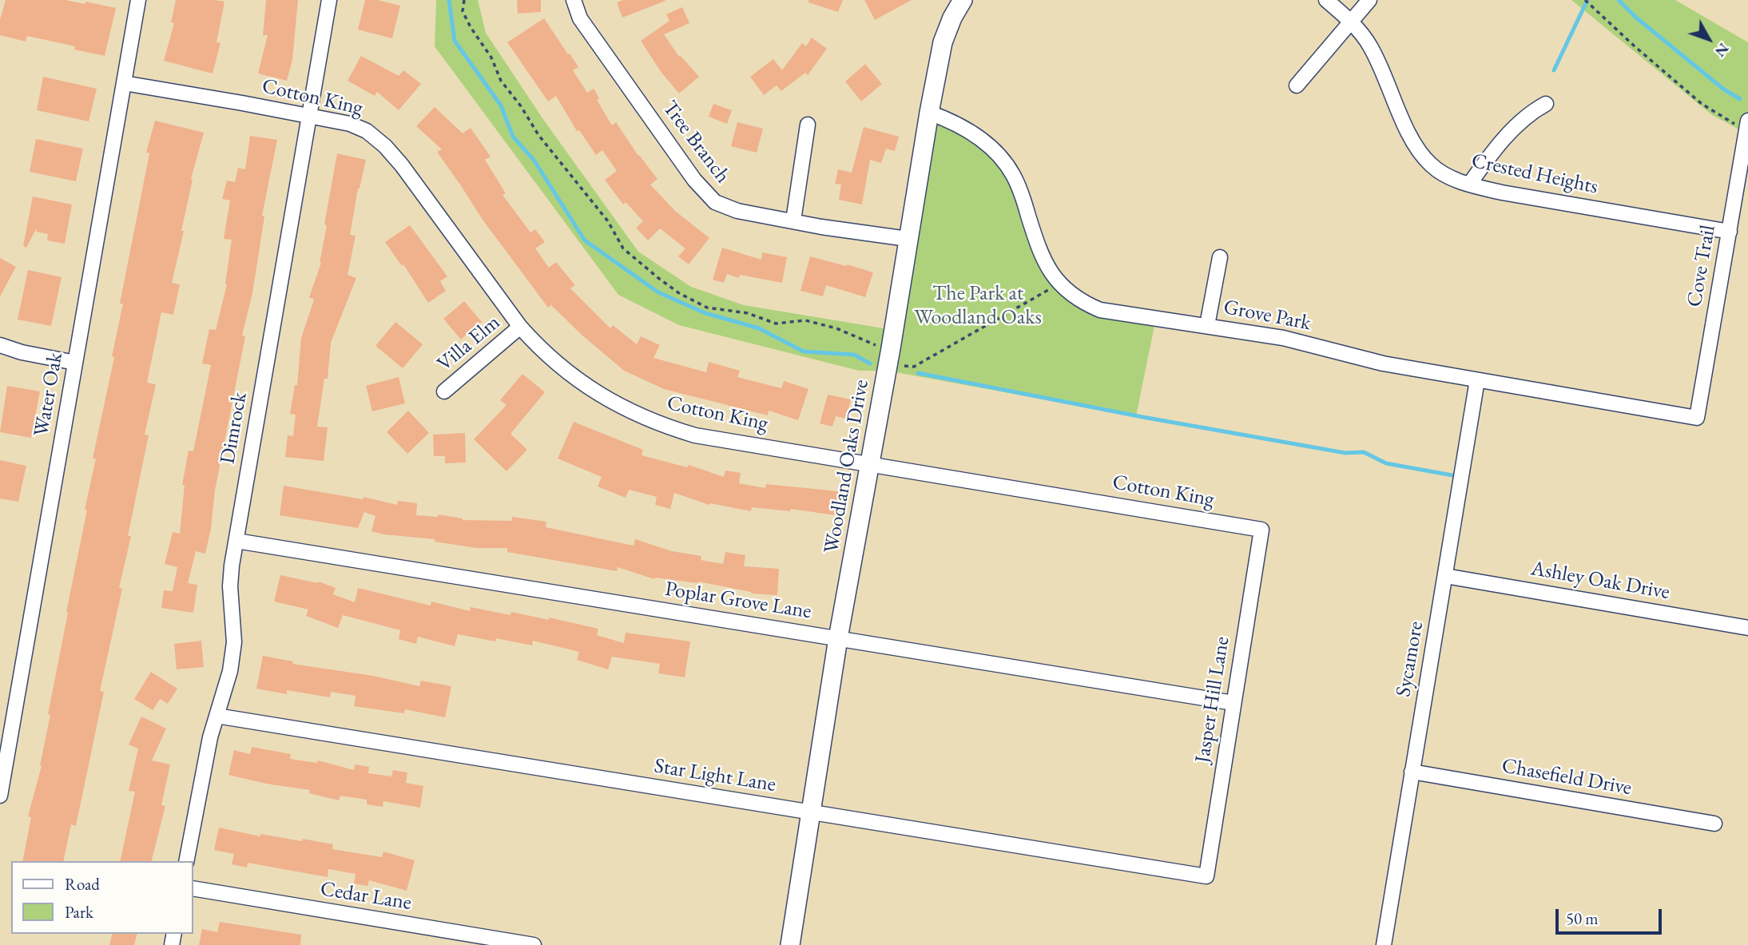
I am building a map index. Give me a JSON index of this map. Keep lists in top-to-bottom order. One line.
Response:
{"streets":{"street":["Cotton King","Tree Branch","Crested Heights","Cove Trail","Grove Park","Villa Elm","Water Oak","Dimrock","Woodland Oaks Drive","Ashley Oak Drive","Poplar Grove Lane","Sycamore","Jasper Hill Lane","Star Light Lane","Chasefield Drive","Cedar Lane"]},"crossings":[["Cotton King","Villa Elm"],["Cotton King","Water Oak"],["Cotton King","Dimrock"],["Cotton King","Woodland Oaks Drive"],["Cotton King","Jasper Hill Lane"],["Tree Branch","Woodland Oaks Drive"],["Crested Heights","Cove Trail"],["Cove Trail","Grove Park"],["Grove Park","Woodland Oaks Drive"],["Grove Park","Sycamore"],["Dimrock","Poplar Grove Lane"],["Dimrock","Star Light Lane"],["Woodland Oaks Drive","Poplar Grove Lane"],["Woodland Oaks Drive","Star Light Lane"],["Ashley Oak Drive","Sycamore"],["Poplar Grove Lane","Jasper Hill Lane"],["Sycamore","Chasefield Drive"],["Jasper Hill Lane","Star Light Lane"]],"parks":["The Park at Woodland Oaks"],"legend":["Road","Park"],"scale_bar":"50 m","north":"bottom right"}
